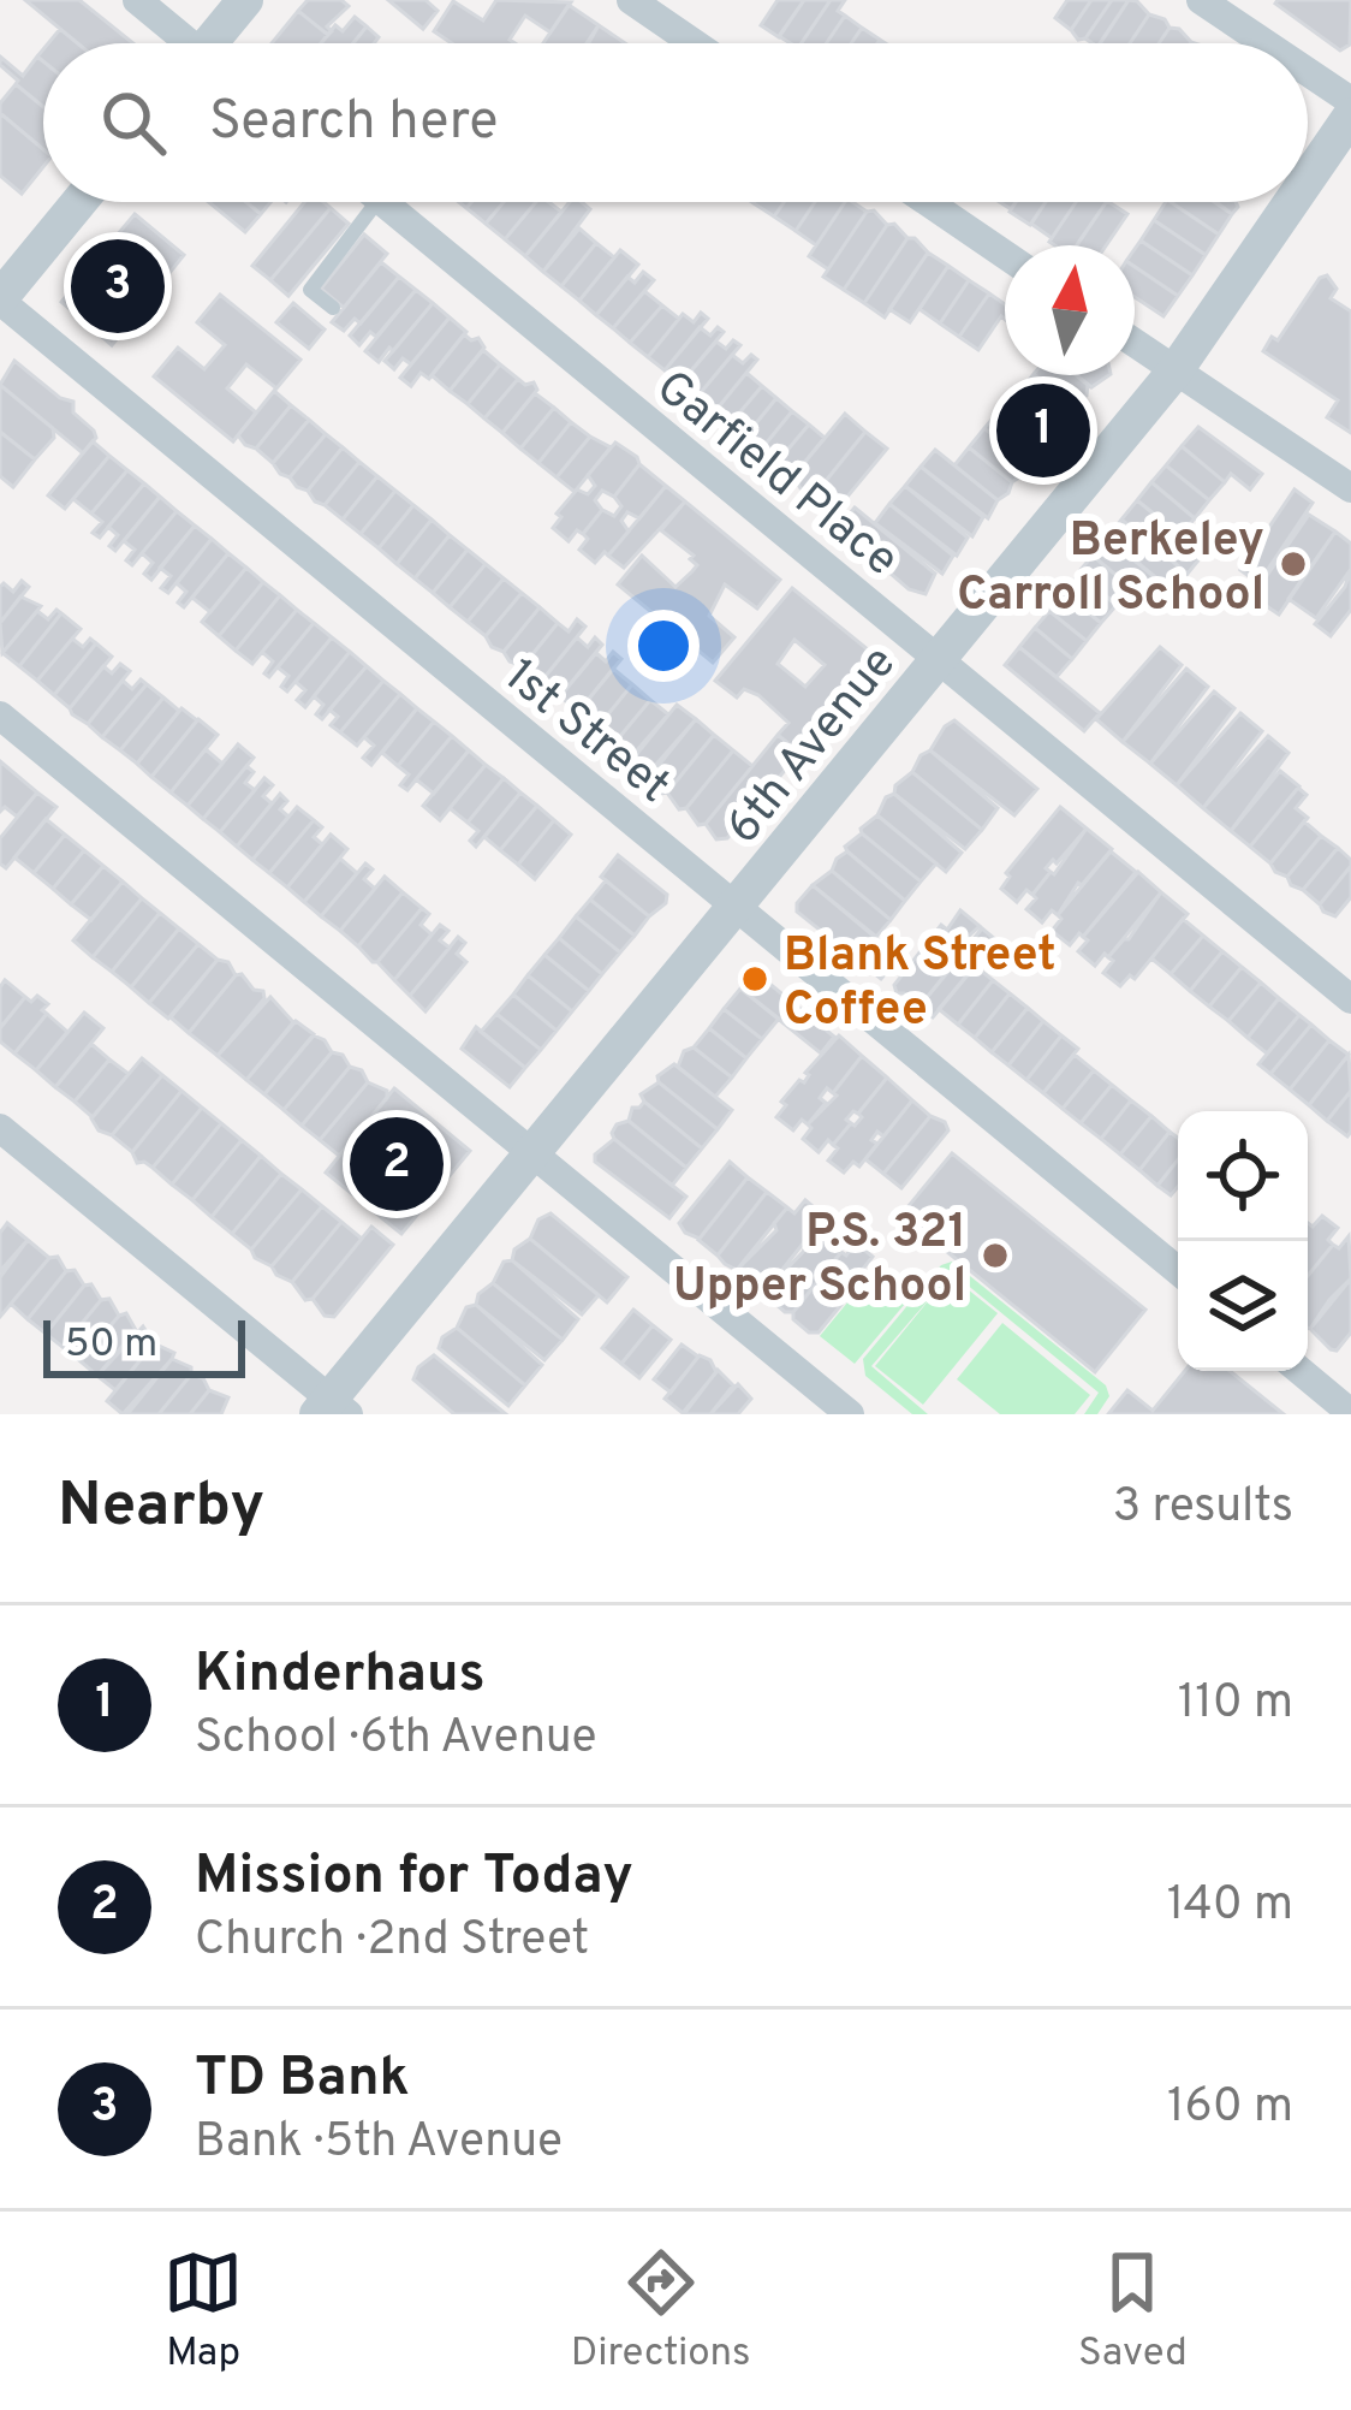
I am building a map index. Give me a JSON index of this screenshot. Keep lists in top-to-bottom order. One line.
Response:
{"streets":{"street":["Garfield Place","1st Street","6th Avenue"]},"crossings":[["Garfield Place","6th Avenue"],["1st Street","6th Avenue"]],"places":["Berkeley Carroll School","Blank Street Coffee","P.S. 321 Upper School"],"scale_bar":"50 m","north":"top","page":{"search":"Search here","pins":["3","1","2"],"scale":"50 m","heading":["Nearby","3 results"],"list":[{"mark":"1","name":"Kinderhaus","note":"School · 6th Avenue","value":"110 m"},{"mark":"2","name":"Mission for Today","note":"Church · 2nd Street","value":"140 m"},{"mark":"3","name":"TD Bank","note":"Bank · 5th Avenue","value":"160 m"}],"nav":["Map","Directions","Saved"]}}
